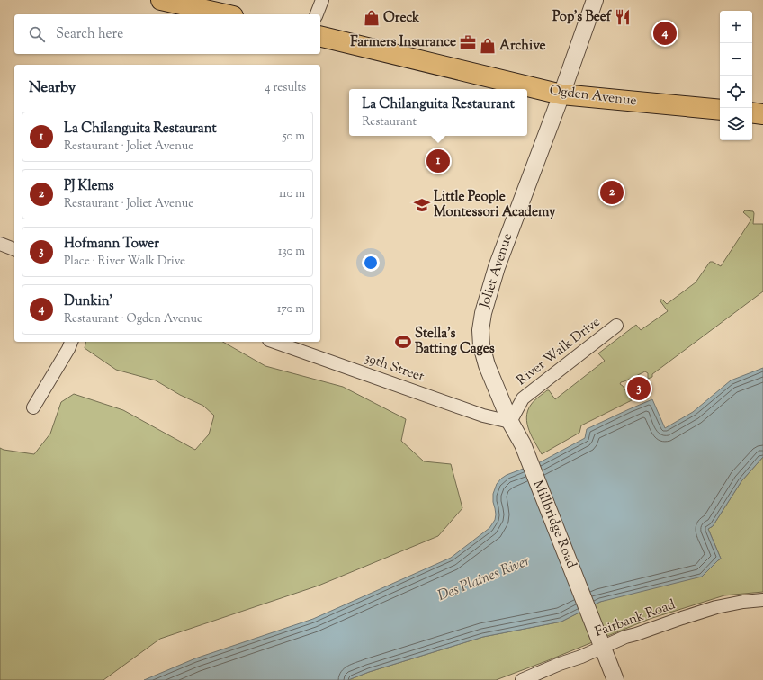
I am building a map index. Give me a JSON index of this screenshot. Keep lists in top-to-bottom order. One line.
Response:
{"streets":{"main road":["Ogden Avenue"],"street":["Joliet Avenue","River Walk Drive","39th Street","Millbridge Road","Fairbank Road"]},"crossings":[["Ogden Avenue","Joliet Avenue"],["Joliet Avenue","River Walk Drive"],["Joliet Avenue","39th Street"],["Joliet Avenue","Millbridge Road"],["River Walk Drive","39th Street"],["River Walk Drive","Millbridge Road"],["39th Street","Millbridge Road"],["Millbridge Road","Fairbank Road"]],"water":["Des Plaines River"],"places":{"restaurant":["Pop's Beef"],"shop":["Oreck","Archive"],"office":["Farmers Insurance"],"school or university":["Little People Montessori Academy"],"sports":["Stella's Batting Cages"]},"page":{"map_buttons":["+","−"],"search":"Search here","pins":["4","1","2","3"],"heading":["Nearby","4 results"],"popup":["La Chilanguita Restaurant","Restaurant"],"list":[{"mark":"1","name":"La Chilanguita Restaurant","note":"Restaurant · Joliet Avenue","value":"50 m"},{"mark":"2","name":"PJ Klems","note":"Restaurant · Joliet Avenue","value":"110 m"},{"mark":"3","name":"Hofmann Tower","note":"Place · River Walk Drive","value":"130 m"},{"mark":"4","name":"Dunkin'","note":"Restaurant · Ogden Avenue","value":"170 m"}]}}
